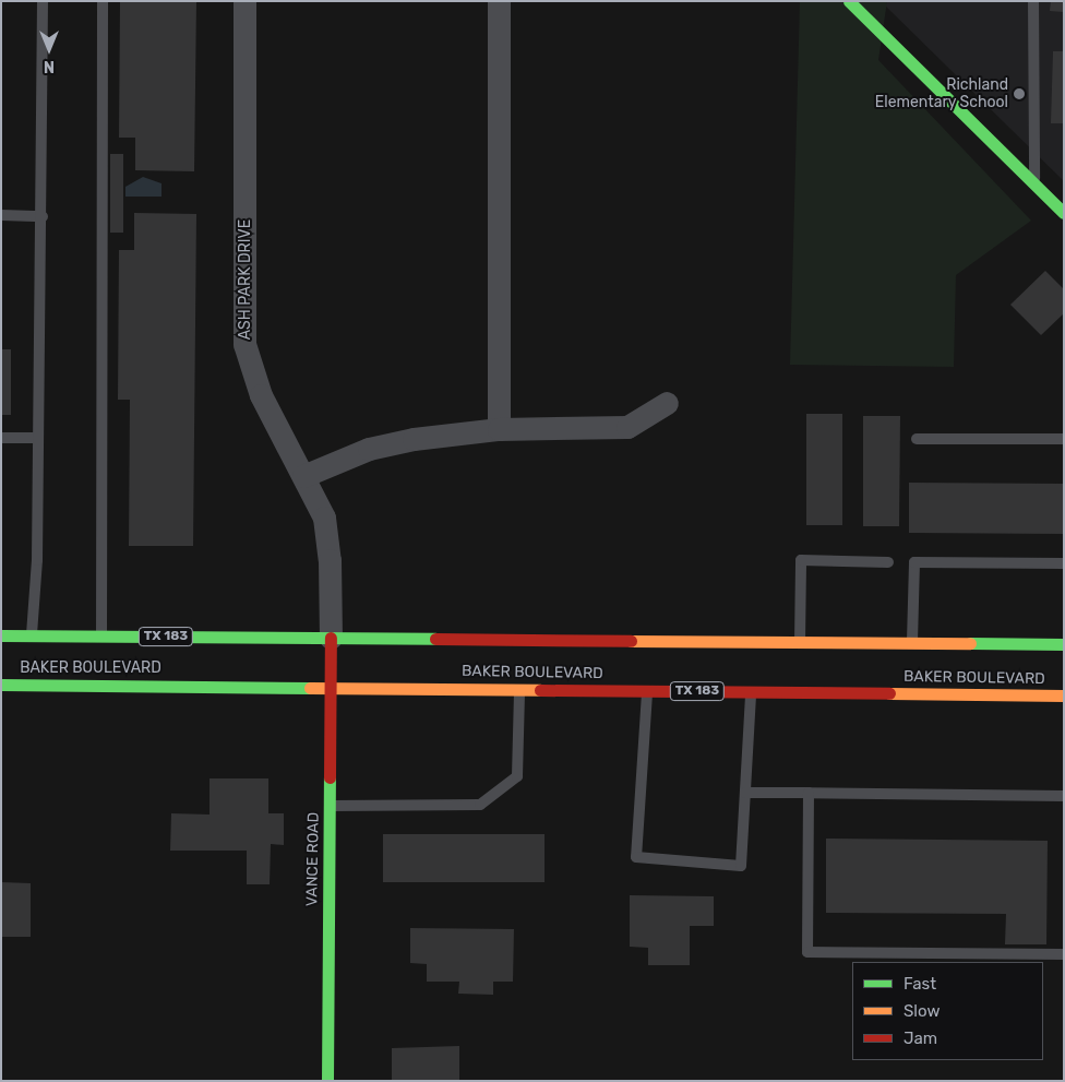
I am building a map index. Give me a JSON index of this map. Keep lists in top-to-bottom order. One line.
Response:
{"streets":{"main road":["TX 183","BAKER BOULEVARD","VANCE ROAD"],"street":["ASH PARK DRIVE"]},"crossings":[["ASH PARK DRIVE","BAKER BOULEVARD"],["ASH PARK DRIVE","VANCE ROAD"],["BAKER BOULEVARD","VANCE ROAD"]],"places":["Richland Elementary School"],"legend":["Fast","Slow","Jam"],"north":"bottom"}
